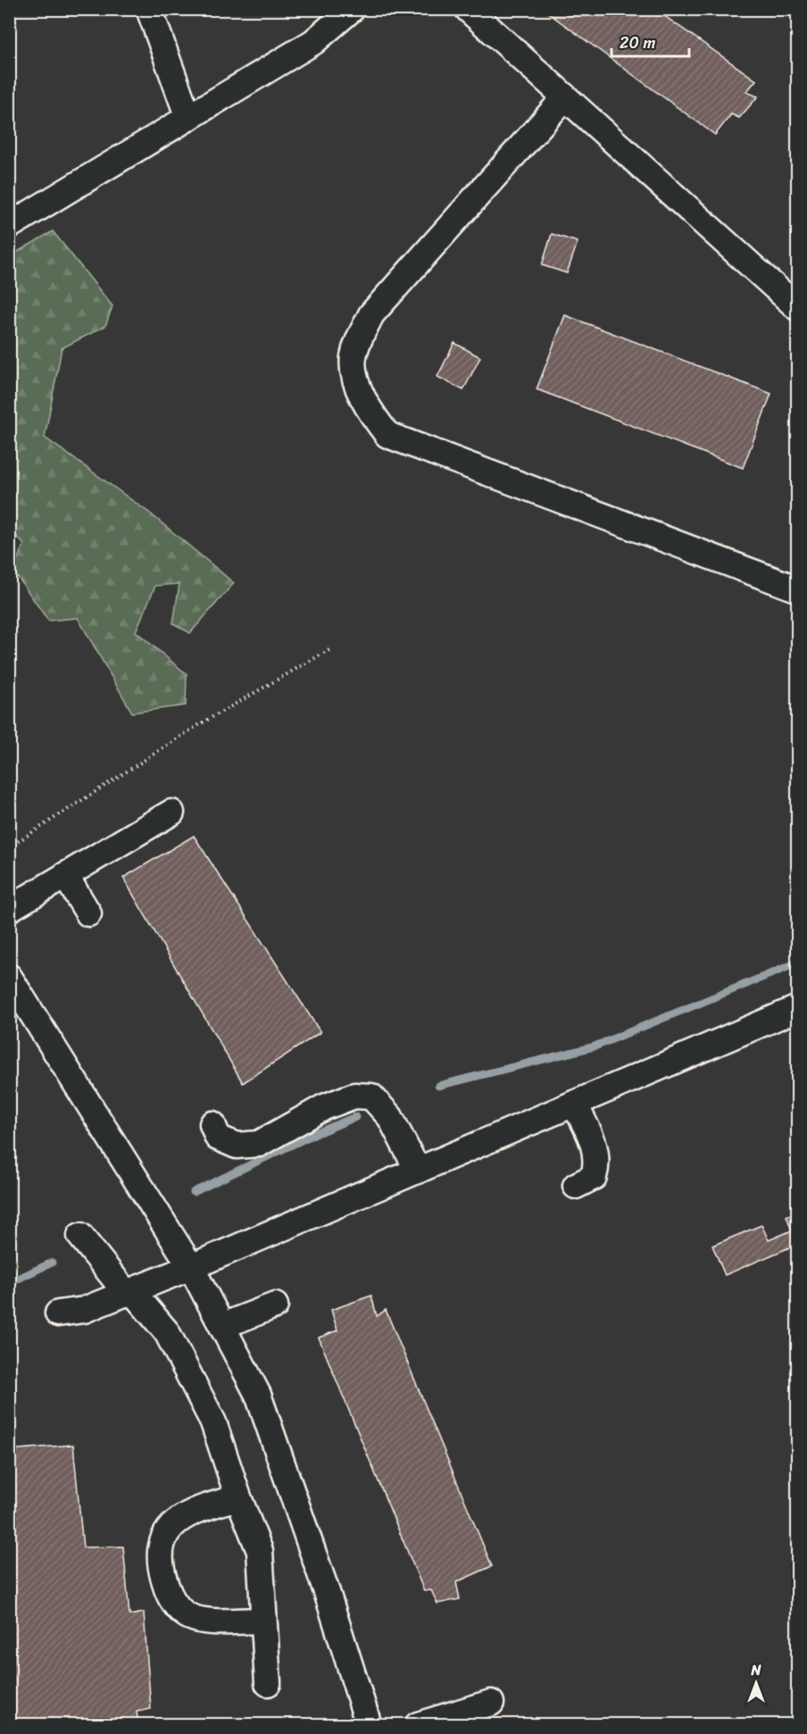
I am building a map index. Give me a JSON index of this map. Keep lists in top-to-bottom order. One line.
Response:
{"scale_bar":"20 m","north":"top"}
